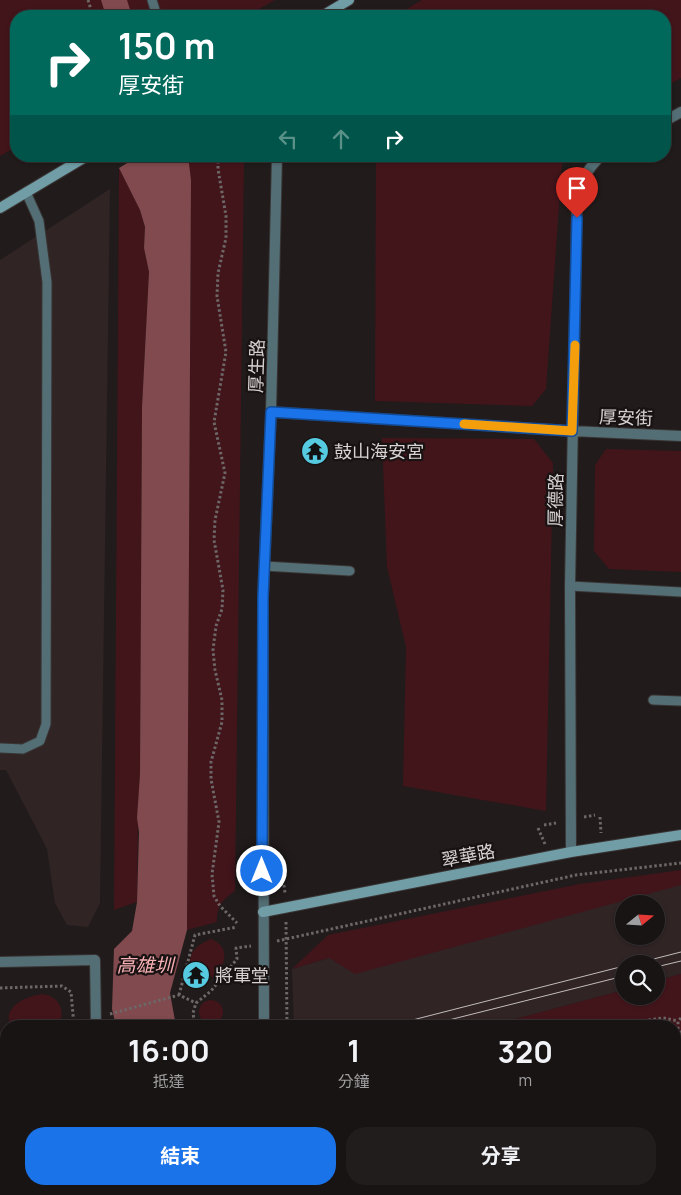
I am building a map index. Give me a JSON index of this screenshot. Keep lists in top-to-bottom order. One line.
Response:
{"streets":{"street":["厚生路","厚安街","厚德路","翠華路"]},"crossings":[["厚生路","厚安街"],["厚生路","翠華路"],["厚安街","厚德路"],["厚德路","翠華路"]],"water":["高雄圳"],"places":{"temple":["鼓山海安宮","將軍堂"]},"north":"right","page":{"turn":["150 m","厚安街"],"eta":["16:00","抵達","1","分鐘","320","m"],"buttons":["結束","分享"]}}
